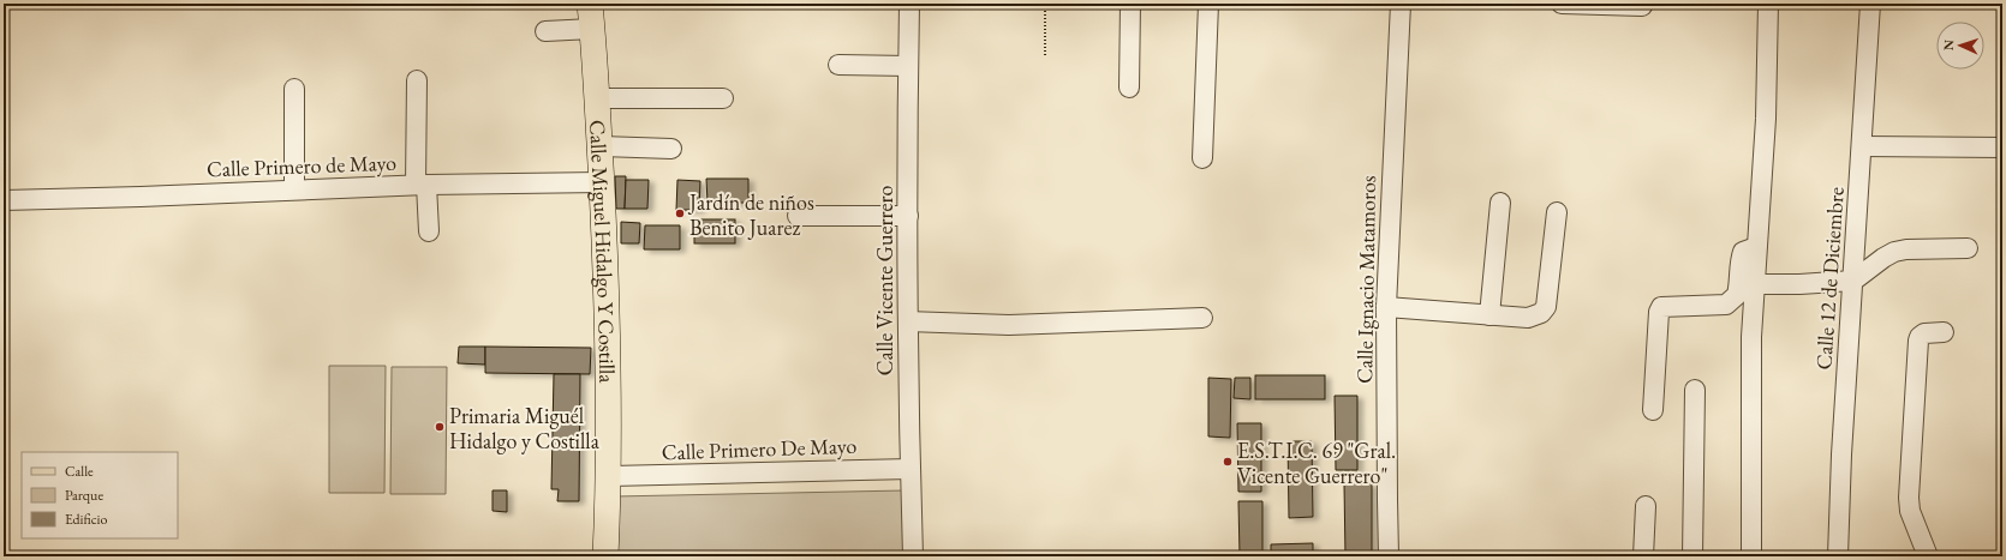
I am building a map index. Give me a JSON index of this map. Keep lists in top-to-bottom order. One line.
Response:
{"streets":{"main road":["Calle Miguel Hidalgo Y Costilla"],"street":["Calle Primero de Mayo","Calle 12 de Diciembre","Calle Ignacio Matamoros","Calle Vicente Guerrero","Calle Primero De Mayo"]},"crossings":[["Calle Primero de Mayo","Calle Miguel Hidalgo Y Costilla"],["Calle Miguel Hidalgo Y Costilla","Calle Primero De Mayo"],["Calle Vicente Guerrero","Calle Primero De Mayo"]],"places":["Jardín de niños Benito Juarez","Primaria Miguél Hidalgo y Costilla","E.S.T.I.C. 69 \"Gral. Vicente Guerrero\""],"legend":["Calle","Parque","Edificio"],"north":"left"}
